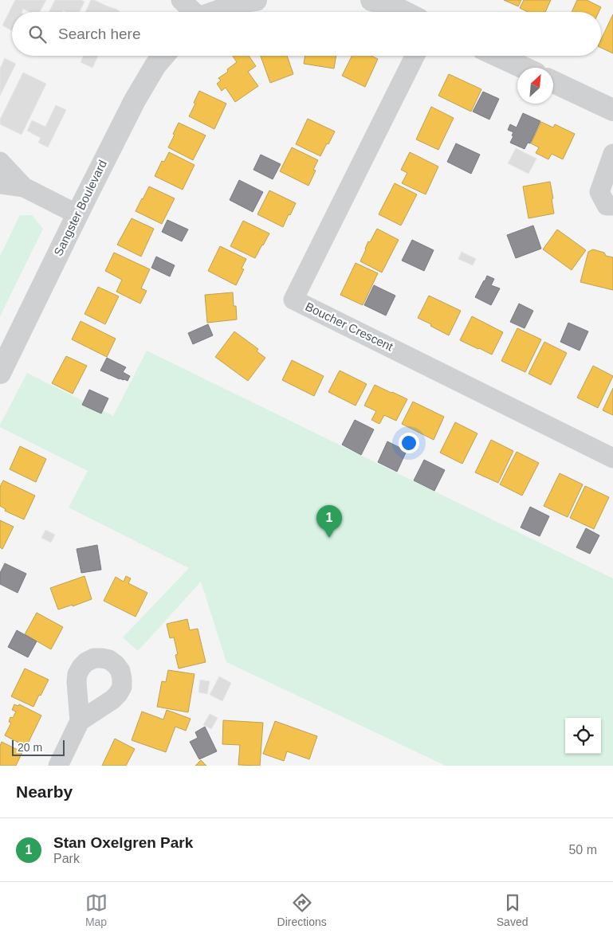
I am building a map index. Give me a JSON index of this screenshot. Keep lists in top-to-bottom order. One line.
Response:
{"streets":{"street":["Sangster Boulevard","Boucher Crescent"]},"scale_bar":"20 m","north":"top right","page":{"search":"Search here","pins":"1","scale":"20 m","heading":"Nearby","list":[{"mark":"1","name":"Stan Oxelgren Park","note":"Park","value":"50 m"}],"nav":["Map","Directions","Saved"]}}
